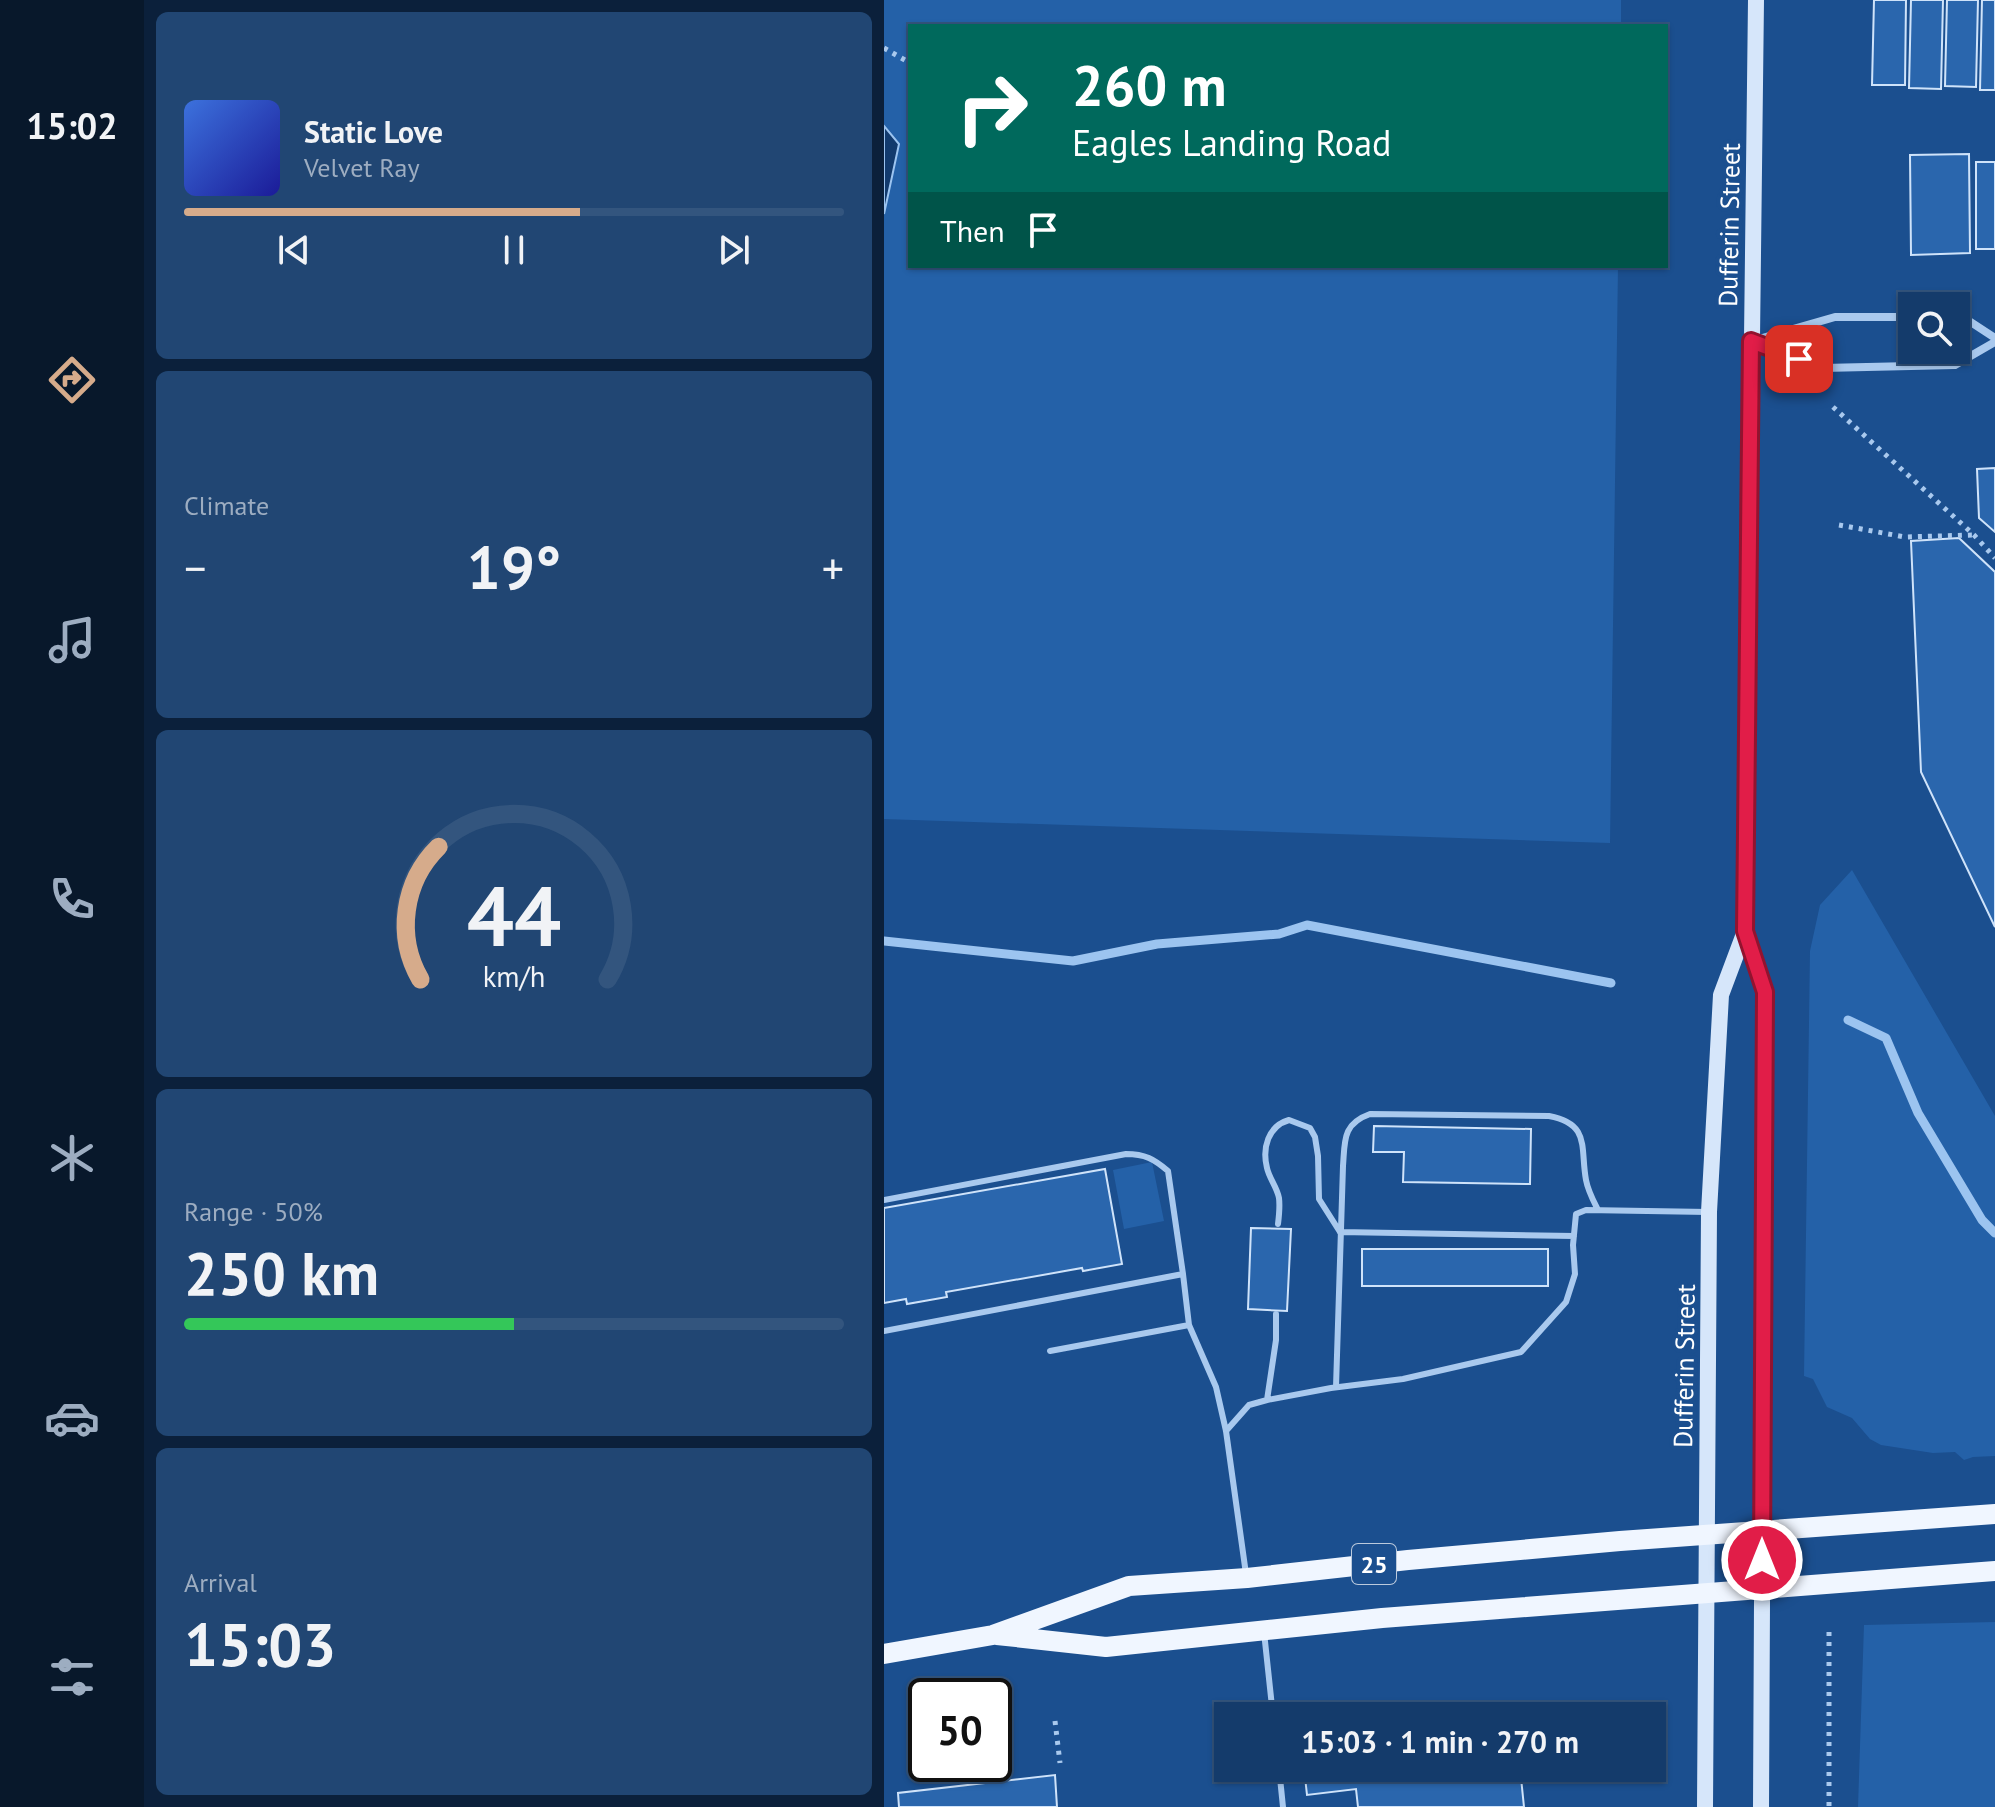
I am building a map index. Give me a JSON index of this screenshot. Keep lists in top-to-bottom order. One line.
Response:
{"streets":{"main road":["Dufferin Street","25"]},"crossings":[["Dufferin Street","25"]],"page":{"tabs":"15:02","turn":["260 m","Eagles Landing Road"],"song":["Static Love","Velvet Ray"],"then":"Then","tile":["Climate",["Range · 50%","250 km"],["Arrival","15:03"]],"heat":["−","19°","+"],"limit":"50","trip":"15:03 · 1 min · 270 m","gauge":["44","km/h"]}}
